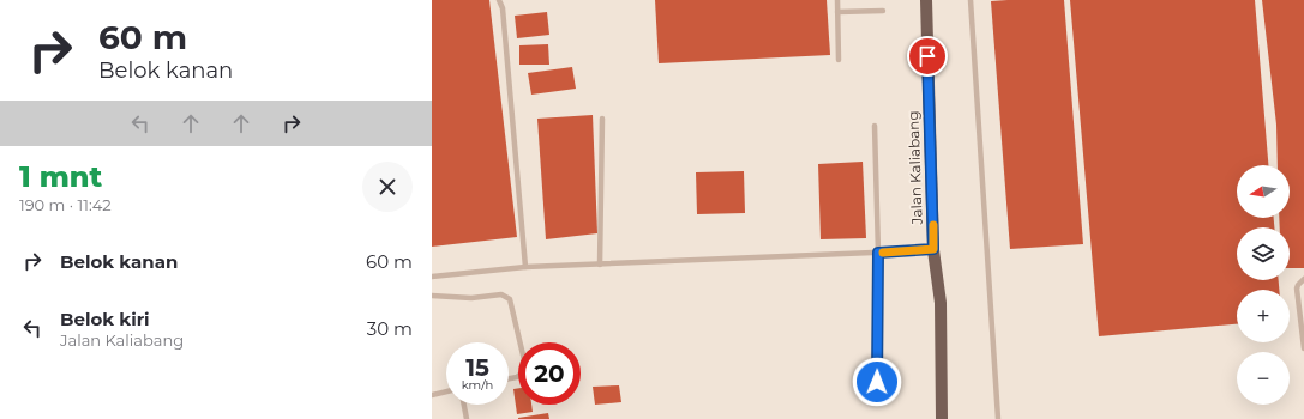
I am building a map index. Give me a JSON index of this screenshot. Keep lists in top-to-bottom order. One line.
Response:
{"streets":{"main road":["Jalan Kaliabang"]},"north":"left","page":{"turn":["60 m","Belok kanan"],"heading":["1 mnt","190 m · 11:42"],"map_buttons":["+","−"],"list":[{"name":"Belok kanan","value":"60 m"},{"name":"Belok kiri","note":"Jalan Kaliabang","value":"30 m"}],"speed":"15 km/h","limit":"20"}}
